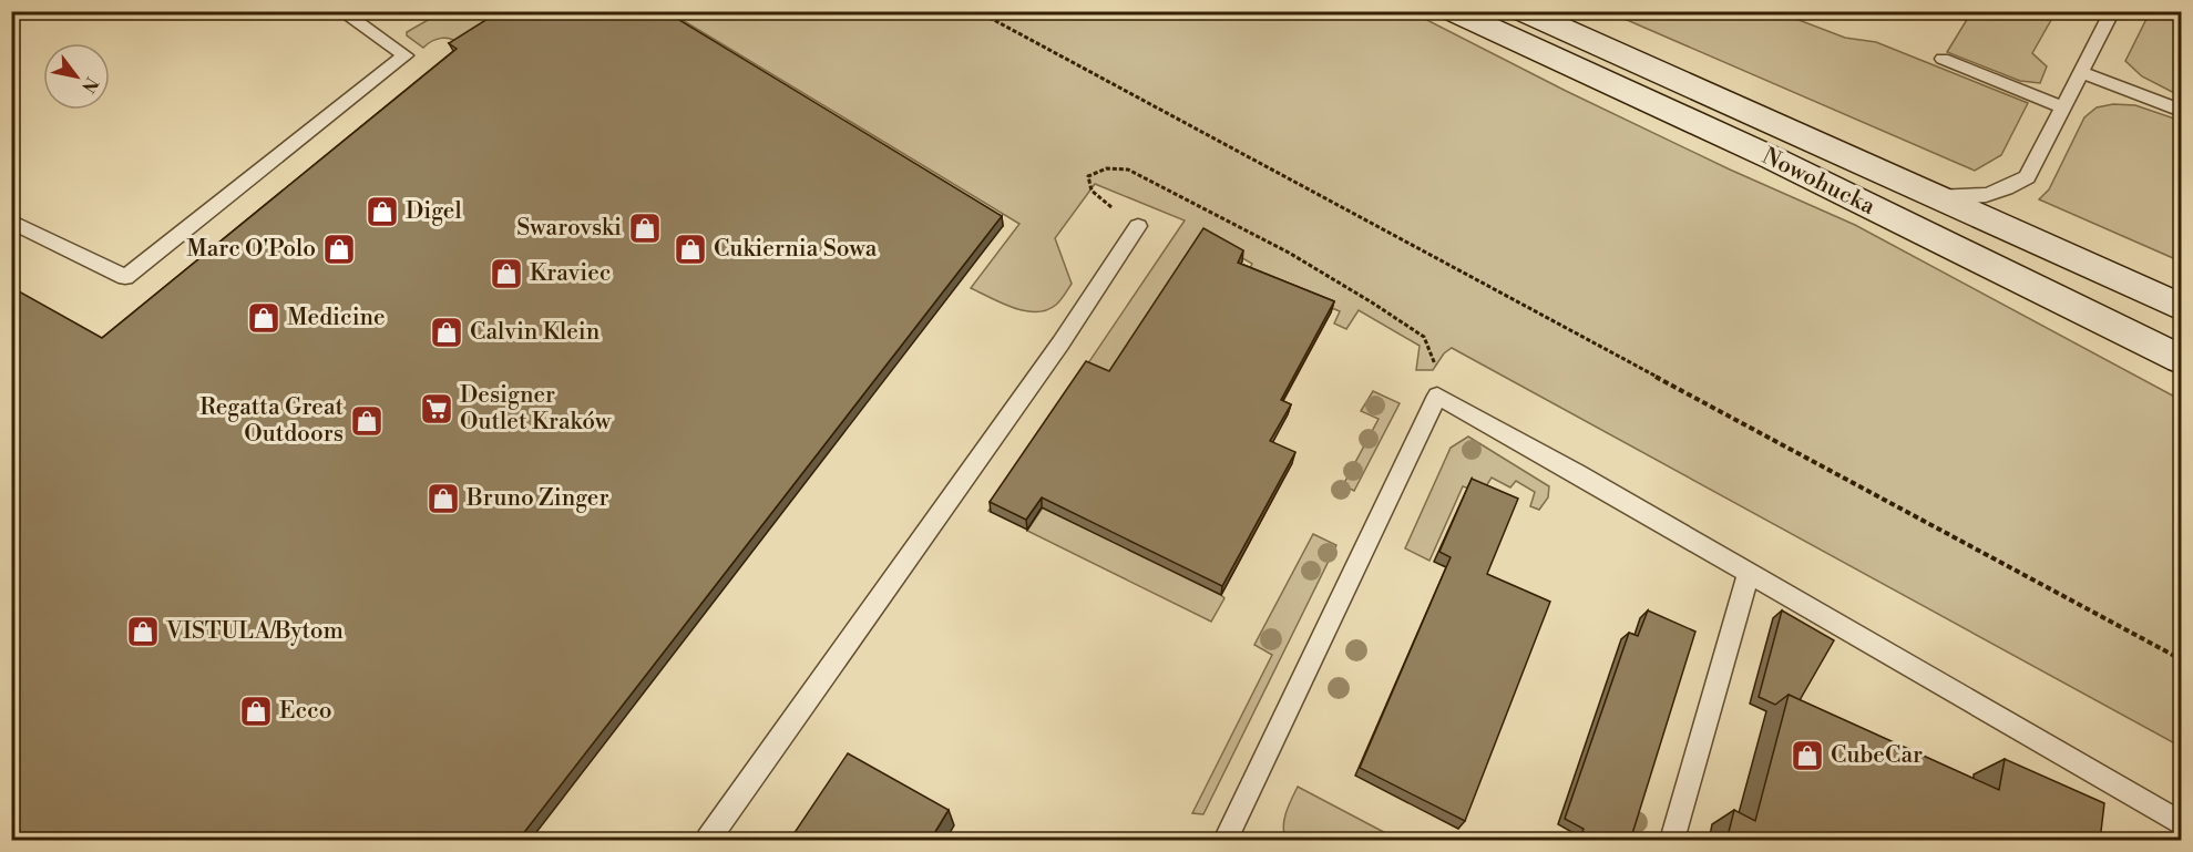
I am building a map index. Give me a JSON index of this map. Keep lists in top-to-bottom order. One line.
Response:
{"streets":{"main road":["Nowohucka"]},"places":{"shop":["Digel","Swarovski","Marc O'Polo","Cukiernia Sowa","Kraviec","Medicine","Calvin Klein","Regatta Great Outdoors","Bruno Zinger","VISTULA/Bytom","Ecco","CubeCar"],"supermarket":["Designer Outlet Kraków"]},"north":"bottom right"}
